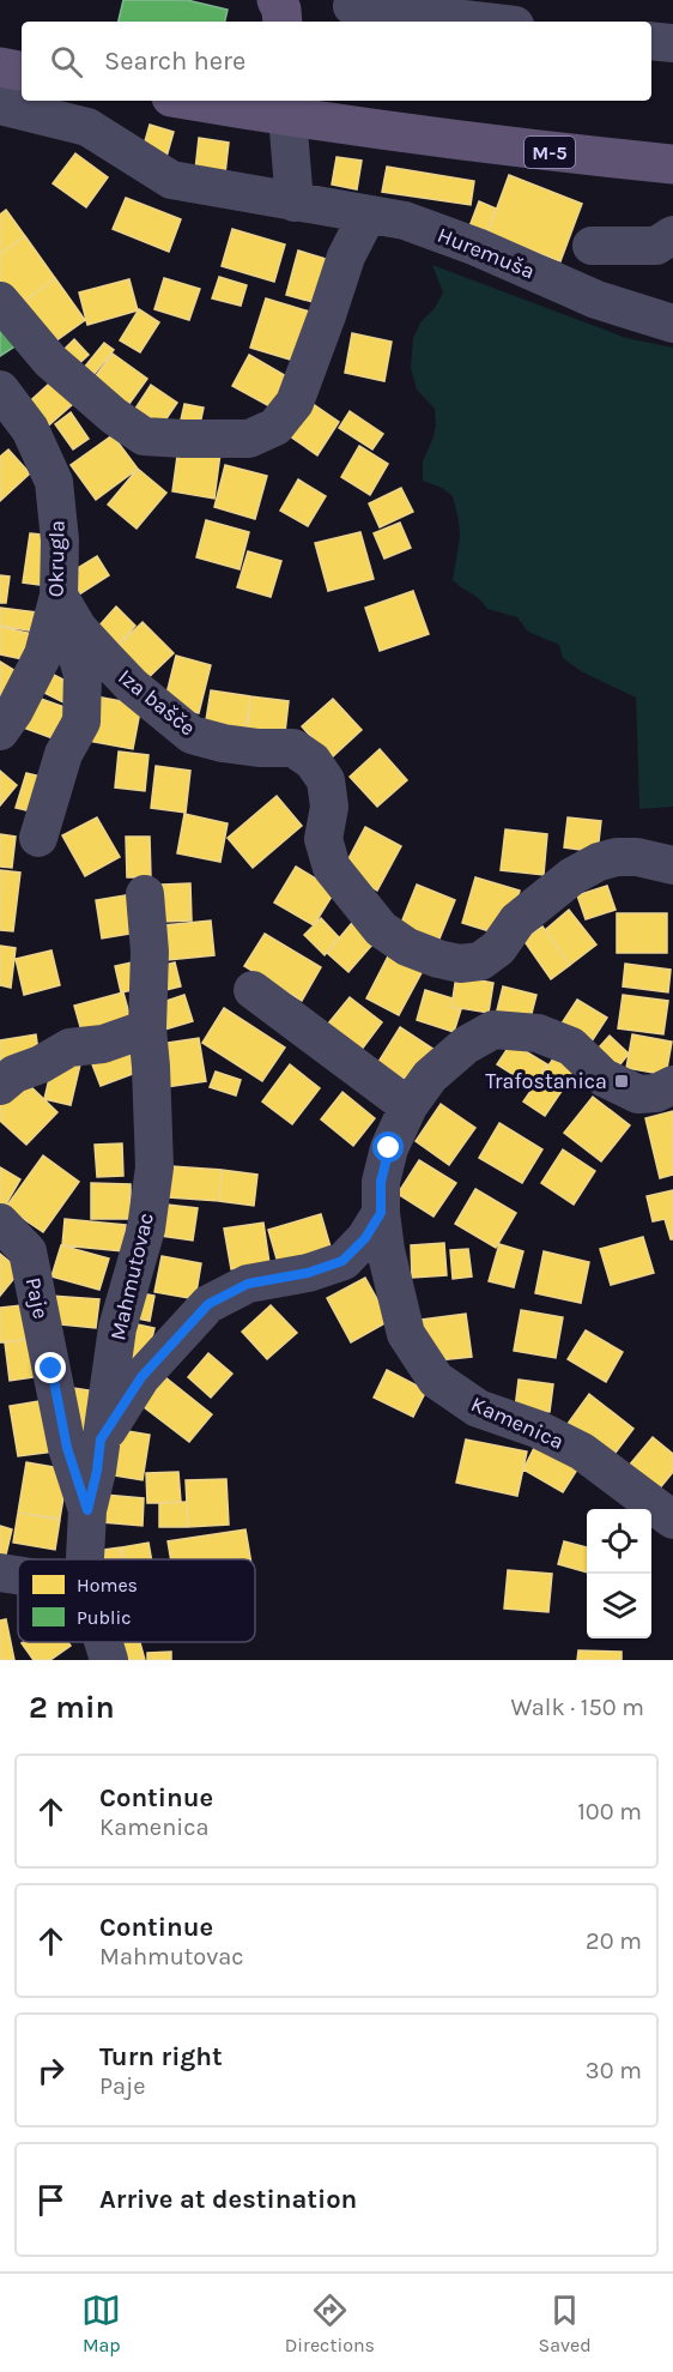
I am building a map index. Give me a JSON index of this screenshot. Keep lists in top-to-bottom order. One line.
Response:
{"streets":{"main road":["M-5"],"street":["Huremuša","Okrugla","Iza bašče","Mahmutovac","Paje","Kamenica"]},"crossings":[["Okrugla","Iza bašče"],["Mahmutovac","Paje"]],"places":{"transit":["Trafostanica"]},"legend":["Homes","Public"],"page":{"search":"Search here","heading":["2 min","Walk · 150 m"],"list":[["Continue","Kamenica","100 m"],["Continue","Mahmutovac","20 m"],["Turn right","Paje","30 m"],"Arrive at destination"],"nav":["Map","Directions","Saved"]}}
